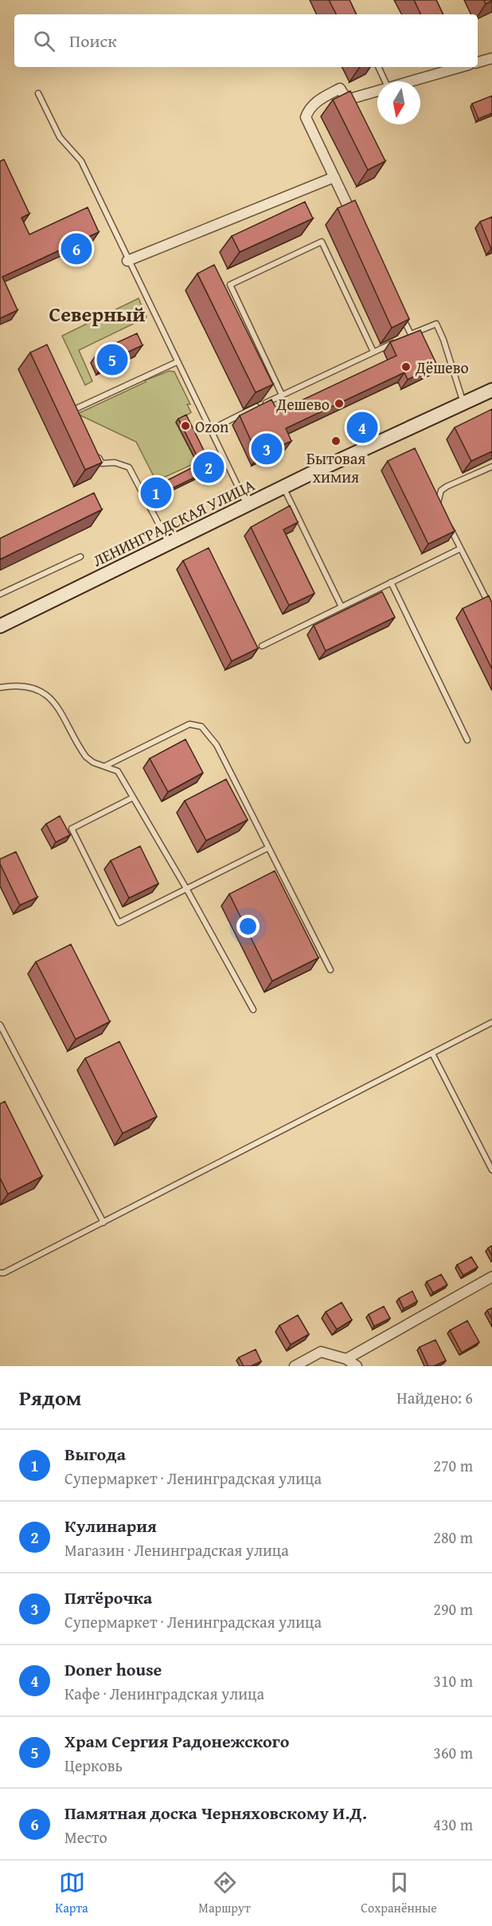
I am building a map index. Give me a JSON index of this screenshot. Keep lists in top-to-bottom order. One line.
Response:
{"streets":{"street":["ЛЕНИНГРАДСКАЯ УЛИЦА"]},"districts":["Северный"],"places":["Дёшево","Дешево","Ozon","Бытовая химия"],"north":"bottom","page":{"search":"Поиск","pins":["6","5","4","3","2","1"],"heading":["Рядом","Найдено: 6"],"list":[{"mark":"1","name":"Выгода","note":"Супермаркет · Ленинградская улица","value":"270 m"},{"mark":"2","name":"Кулинария","note":"Магазин · Ленинградская улица","value":"280 m"},{"mark":"3","name":"Пятёрочка","note":"Супермаркет · Ленинградская улица","value":"290 m"},{"mark":"4","name":"Doner house","note":"Кафе · Ленинградская улица","value":"310 m"},{"mark":"5","name":"Храм Сергия Радонежского","note":"Церковь","value":"360 m"},{"mark":"6","name":"Памятная доска Черняховскому И.Д.","note":"Место","value":"430 m"}],"nav":["Карта","Маршрут","Сохранённые"]}}
